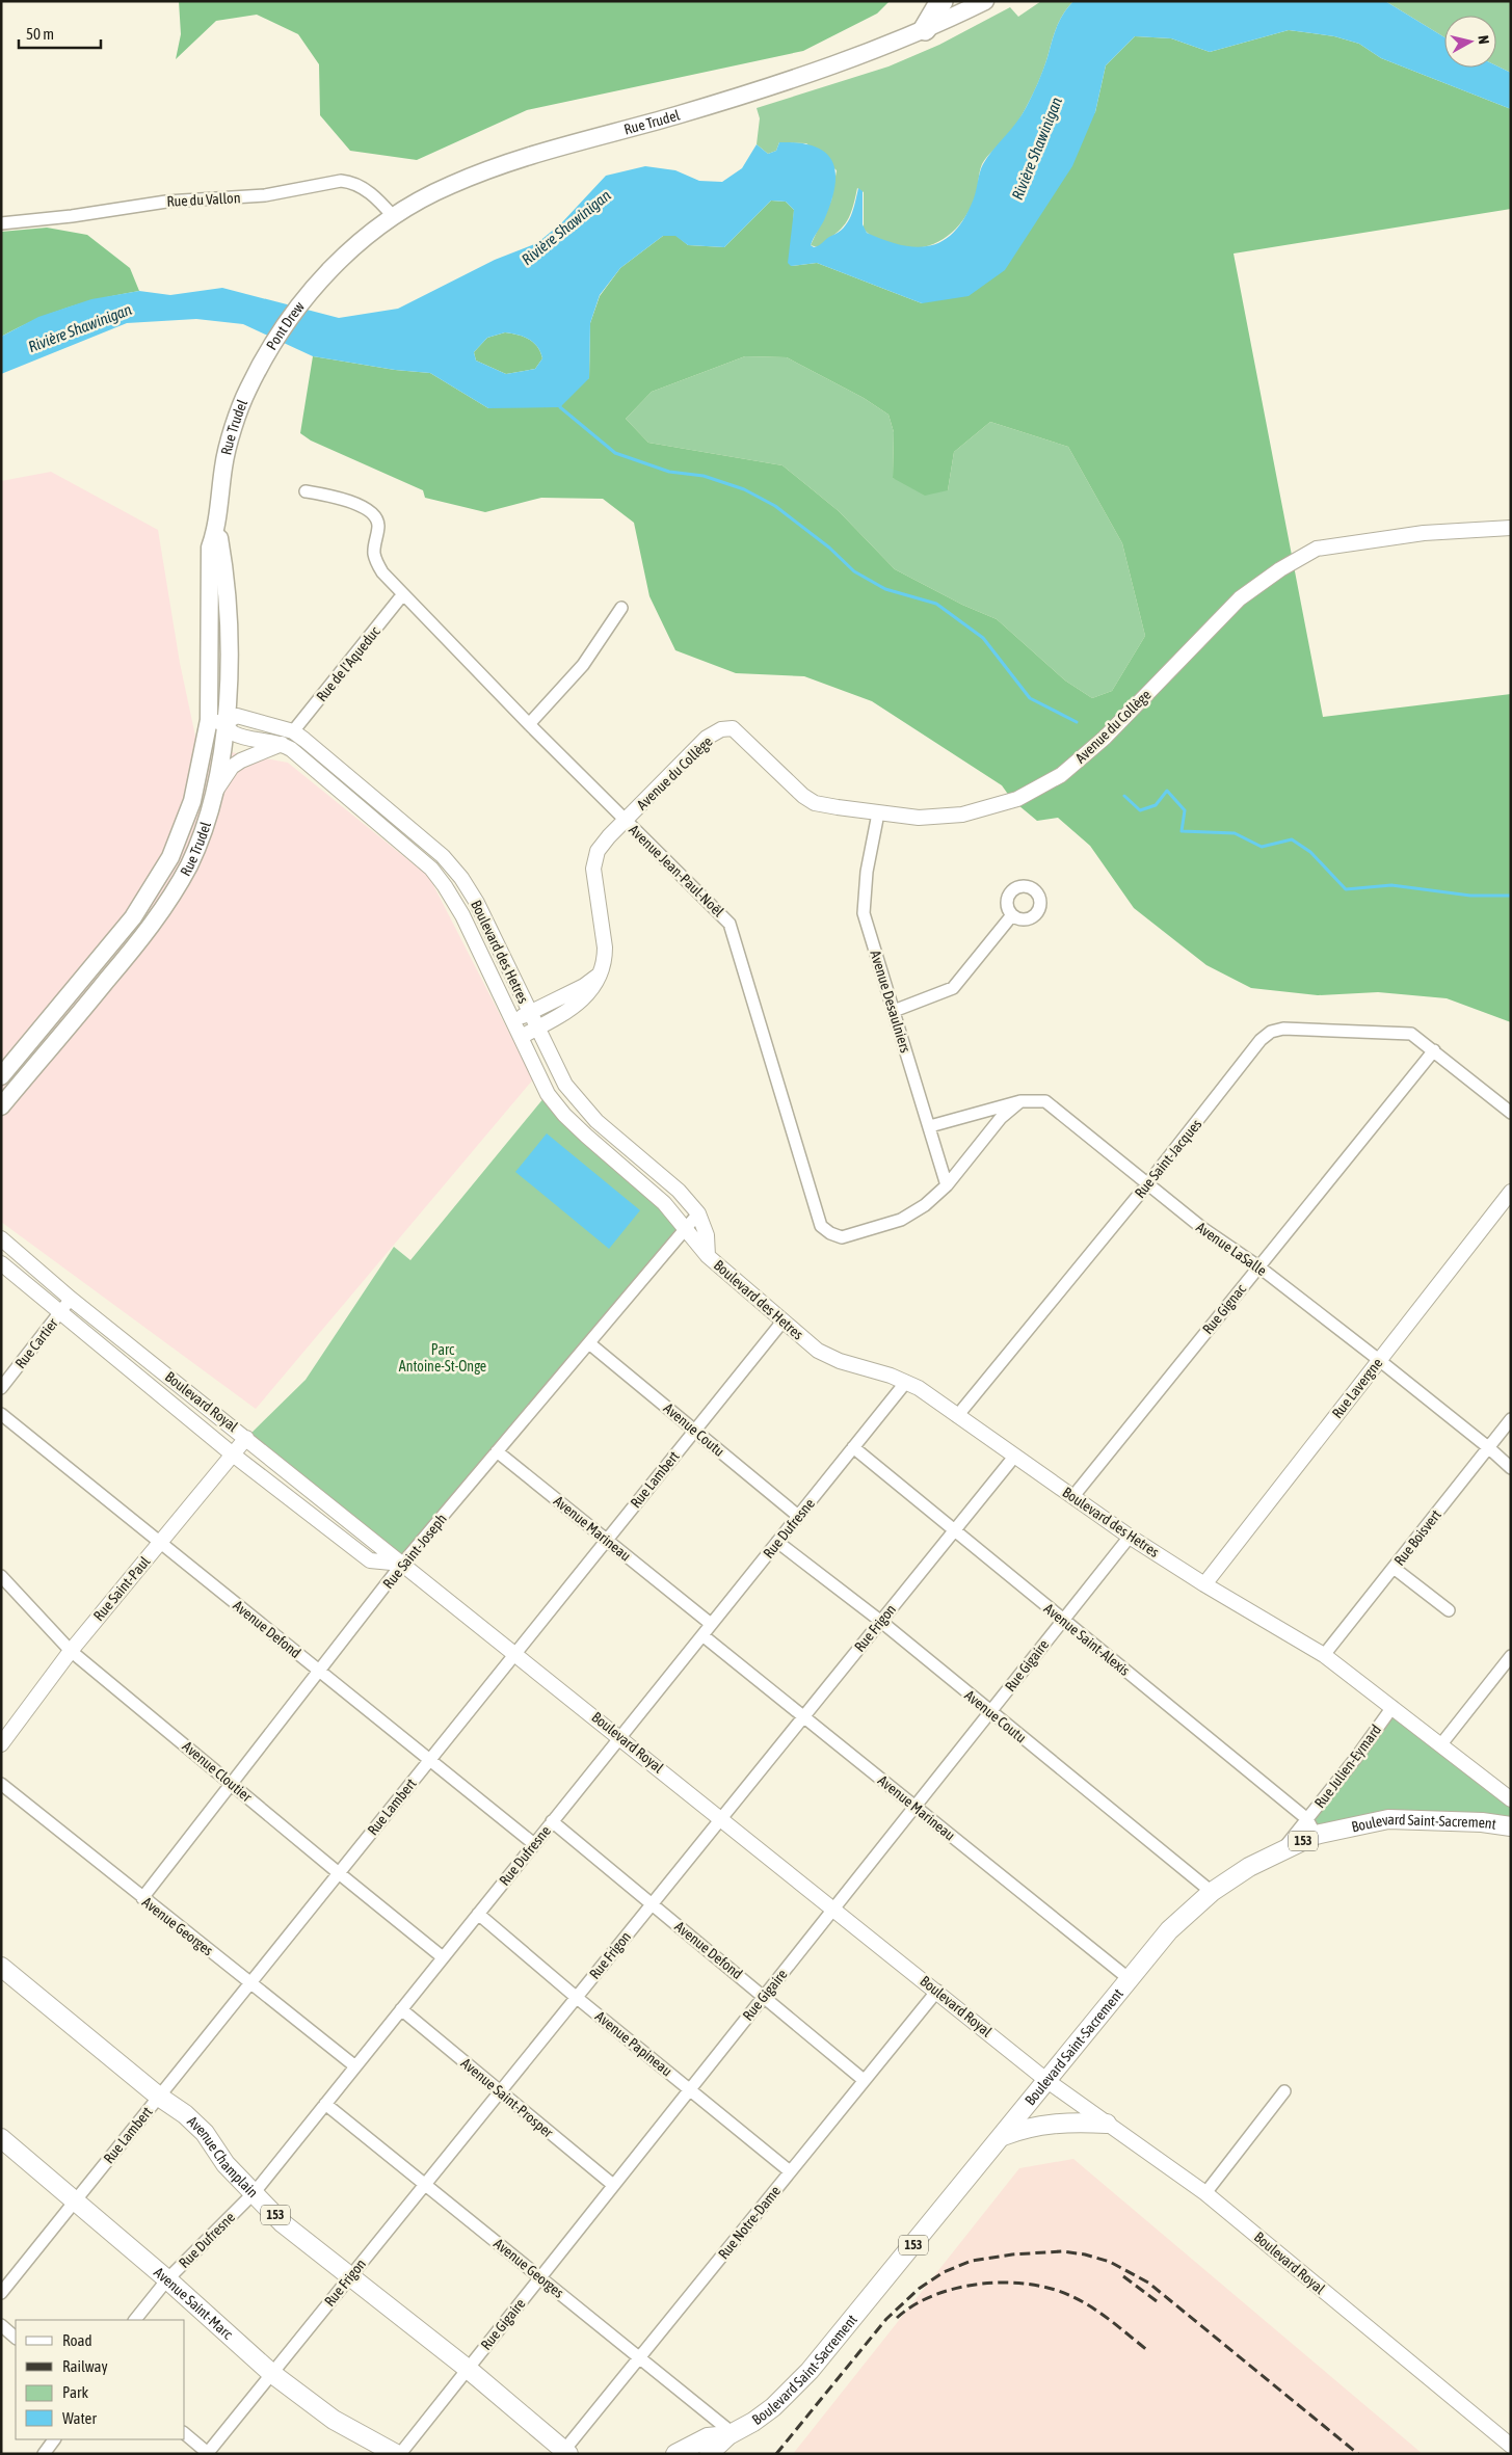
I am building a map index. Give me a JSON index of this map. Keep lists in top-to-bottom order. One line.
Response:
{"streets":{"main road":["Rue Trudel","Pont Drew","Boulevard Saint-Sacrement","153","Avenue Champlain","Avenue Saint-Marc"],"street":["Rue du Vallon","Rue de l'Aqueduc","Avenue du Collège","Avenue Jean-Paul-Noël","Boulevard des Hetres","Avenue Desaulniers","Rue Saint-Jacques","Avenue LaSalle","Rue Gignac","Rue Cartier","Rue Lavergne","Boulevard Royal","Avenue Coutu","Rue Lambert","Avenue Marineau","Rue Dufresne","Rue Boisvert","Rue Saint-Joseph","Rue Saint-Paul","Rue Frigon","Avenue Defond","Avenue Saint-Alexis","Rue Gigaire","Rue Julien-Eymard","Avenue Cloutier","Avenue Georges","Avenue Papineau","Avenue Saint-Prosper","Rue Notre-Dame"]},"crossings":[["Rue Trudel","Rue du Vallon"],["Rue Trudel","Pont Drew"],["Rue Trudel","Boulevard des Hetres"],["Rue de l'Aqueduc","Avenue Jean-Paul-Noël"],["Rue de l'Aqueduc","Boulevard des Hetres"],["Avenue du Collège","Avenue Jean-Paul-Noël"],["Avenue du Collège","Boulevard des Hetres"],["Avenue du Collège","Avenue Desaulniers"],["Avenue Jean-Paul-Noël","Avenue Desaulniers"],["Avenue Jean-Paul-Noël","Avenue LaSalle"],["Boulevard des Hetres","Rue Saint-Jacques"],["Boulevard des Hetres","Rue Gignac"],["Boulevard des Hetres","Rue Lavergne"],["Boulevard des Hetres","Rue Lambert"],["Boulevard des Hetres","Rue Dufresne"],["Boulevard des Hetres","Rue Boisvert"],["Boulevard des Hetres","Rue Saint-Joseph"],["Boulevard des Hetres","Rue Frigon"],["Boulevard des Hetres","Rue Gigaire"],["Boulevard des Hetres","Rue Julien-Eymard"],["Avenue Desaulniers","Avenue LaSalle"],["Rue Saint-Jacques","Avenue LaSalle"],["Rue Saint-Jacques","Rue Gignac"],["Avenue LaSalle","Rue Gignac"],["Avenue LaSalle","Rue Lavergne"],["Avenue LaSalle","Rue Boisvert"],["Rue Cartier","Boulevard Royal"],["Boulevard Royal","Rue Lambert"],["Boulevard Royal","Rue Dufresne"],["Boulevard Royal","Rue Saint-Joseph"],["Boulevard Royal","Rue Saint-Paul"],["Boulevard Royal","Rue Frigon"],["Boulevard Royal","Rue Gigaire"],["Boulevard Royal","Boulevard Saint-Sacrement"],["Boulevard Royal","Rue Notre-Dame"],["Avenue Coutu","Rue Lambert"],["Avenue Coutu","Rue Dufresne"],["Avenue Coutu","Rue Saint-Joseph"],["Avenue Coutu","Rue Frigon"],["Avenue Coutu","Rue Gigaire"],["Avenue Coutu","Boulevard Saint-Sacrement"],["Rue Lambert","Avenue Marineau"],["Rue Lambert","Avenue Defond"],["Rue Lambert","Avenue Cloutier"],["Rue Lambert","Avenue Georges"],["Rue Lambert","Avenue Champlain"],["Rue Lambert","Avenue Saint-Marc"],["Avenue Marineau","Rue Dufresne"],["Avenue Marineau","Rue Saint-Joseph"],["Avenue Marineau","Rue Frigon"],["Avenue Marineau","Rue Gigaire"],["Avenue Marineau","Boulevard Saint-Sacrement"],["Rue Dufresne","Avenue Defond"],["Rue Dufresne","Avenue Saint-Alexis"],["Rue Dufresne","Avenue Cloutier"],["Rue Dufresne","Avenue Georges"],["Rue Dufresne","Avenue Papineau"],["Rue Dufresne","Avenue Saint-Prosper"],["Rue Dufresne","Avenue Champlain"],["Rue Dufresne","Avenue Saint-Marc"],["Rue Saint-Joseph","Avenue Defond"],["Rue Saint-Joseph","Avenue Cloutier"],["Rue Saint-Joseph","Avenue Georges"],["Rue Saint-Paul","Avenue Defond"],["Rue Saint-Paul","Avenue Cloutier"],["Rue Frigon","Avenue Defond"],["Rue Frigon","Avenue Saint-Alexis"],["Rue Frigon","Avenue Georges"],["Rue Frigon","Avenue Papineau"],["Rue Frigon","Avenue Saint-Prosper"],["Rue Frigon","Avenue Champlain"],["Rue Frigon","Avenue Saint-Marc"],["Avenue Defond","Rue Gigaire"],["Avenue Defond","Rue Notre-Dame"],["Avenue Saint-Alexis","Rue Gigaire"],["Avenue Saint-Alexis","Rue Julien-Eymard"],["Avenue Saint-Alexis","Boulevard Saint-Sacrement"],["Rue Gigaire","Avenue Georges"],["Rue Gigaire","Avenue Papineau"],["Rue Gigaire","Avenue Saint-Prosper"],["Rue Gigaire","Avenue Champlain"],["Rue Julien-Eymard","Boulevard Saint-Sacrement"],["Boulevard Saint-Sacrement","Avenue Georges"],["Avenue Georges","Rue Notre-Dame"],["Avenue Papineau","Rue Notre-Dame"],["Avenue Champlain","Rue Notre-Dame"]],"water":["Rivière Shawinigan"],"parks":["Parc Antoine-St-Onge"],"legend":["Road","Railway","Park","Water"],"scale_bar":"50 m","north":"right"}
